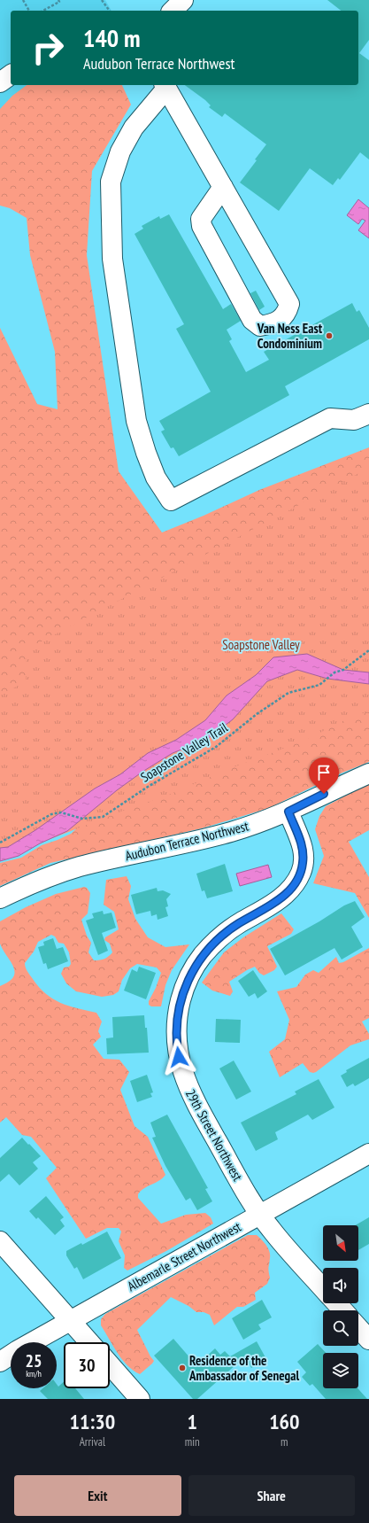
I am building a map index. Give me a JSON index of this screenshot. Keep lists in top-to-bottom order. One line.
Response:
{"streets":{"street":["Audubon Terrace Northwest","29th Street Northwest","Albemarle Street Northwest"],"path":["Soapstone Valley Trail"]},"crossings":[["Audubon Terrace Northwest","29th Street Northwest"],["29th Street Northwest","Albemarle Street Northwest"]],"parks":["Soapstone Valley"],"places":["Van Ness East Condominium","Residence of the Ambassador of Senegal"],"north":"bottom right","page":{"turn":["140 m","Audubon Terrace Northwest"],"speed":"25 km/h","limit":"30","eta":["11:30","Arrival","1","min","160","m"],"buttons":["Exit","Share"]}}
